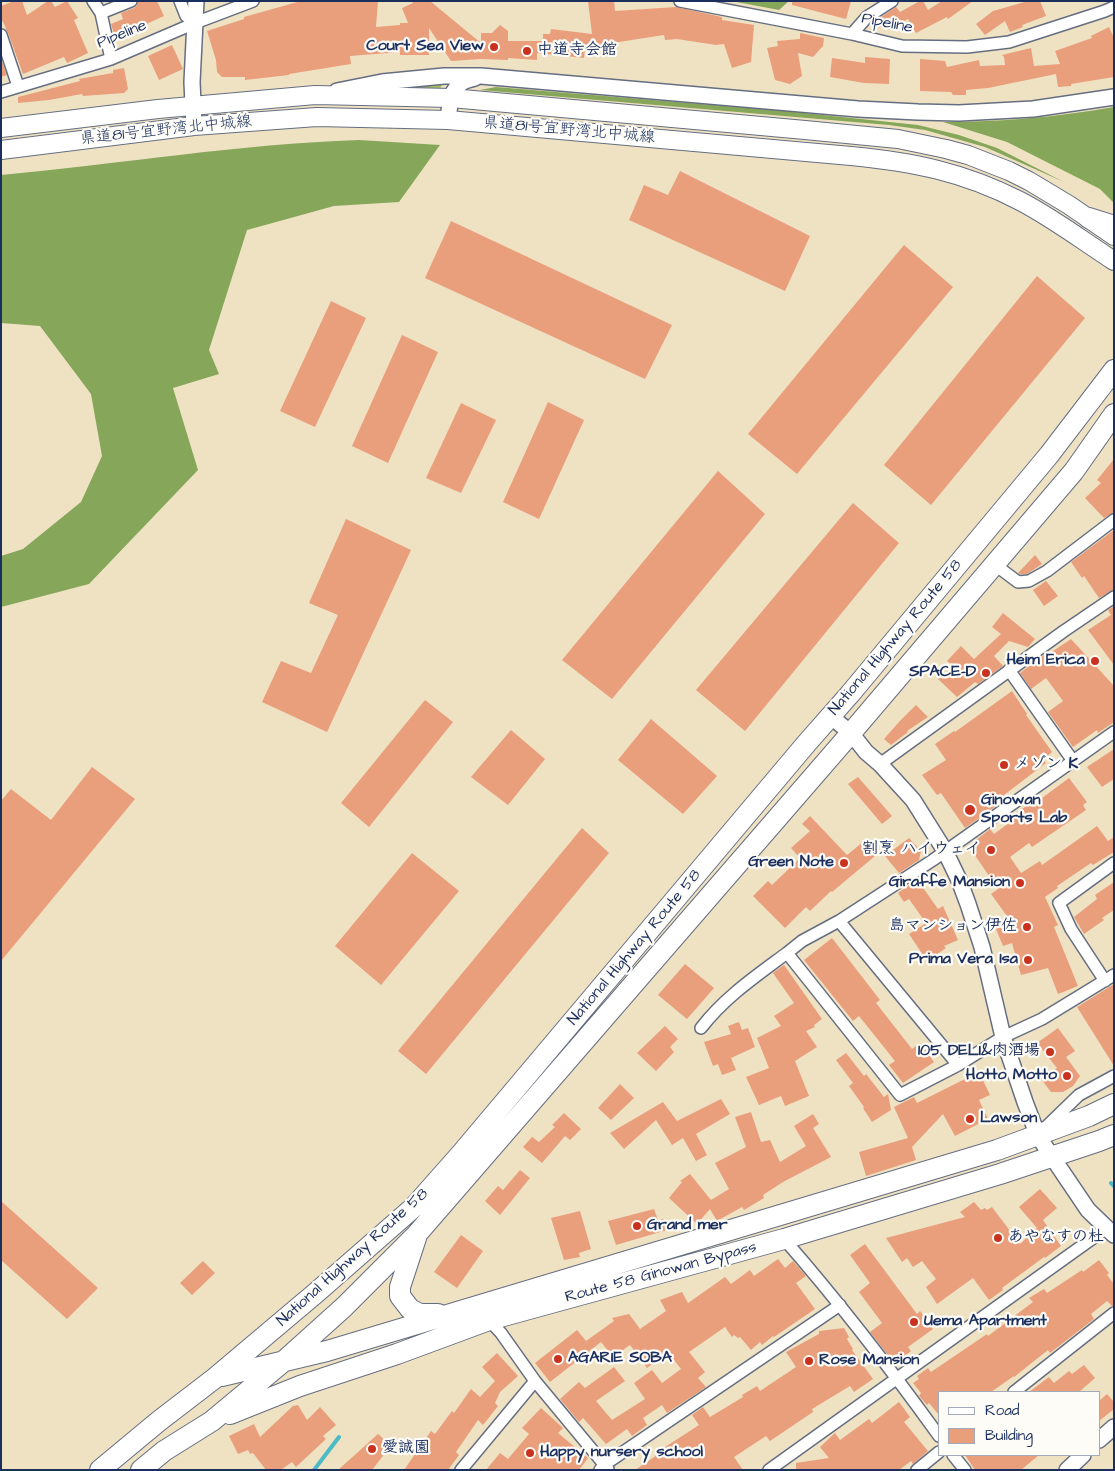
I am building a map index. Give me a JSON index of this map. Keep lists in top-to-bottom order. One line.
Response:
{"streets":{"highway":["National Highway Route 58","Route 58 Ginowan Bypass"],"main road":["県道81号宜野湾北中城線"],"street":["Pipeline"]},"crossings":[["National Highway Route 58","Route 58 Ginowan Bypass"]],"places":["Court Sea View","中道寺会館","Heim Erica","SPACE-D","メゾン K","Ginowan Sports Lab","割烹 ハイウェイ","Green Note","Giraffe Mansion","島マンション伊佐","Prima Vera Isa","105 DELI&肉酒場","Hotto Motto","Lawson","Grand mer","あやなすの杜","Uema Apartment","AGARIE SOBA","Rose Mansion","愛誠園","Happy nursery school"],"legend":["Road","Building"]}
